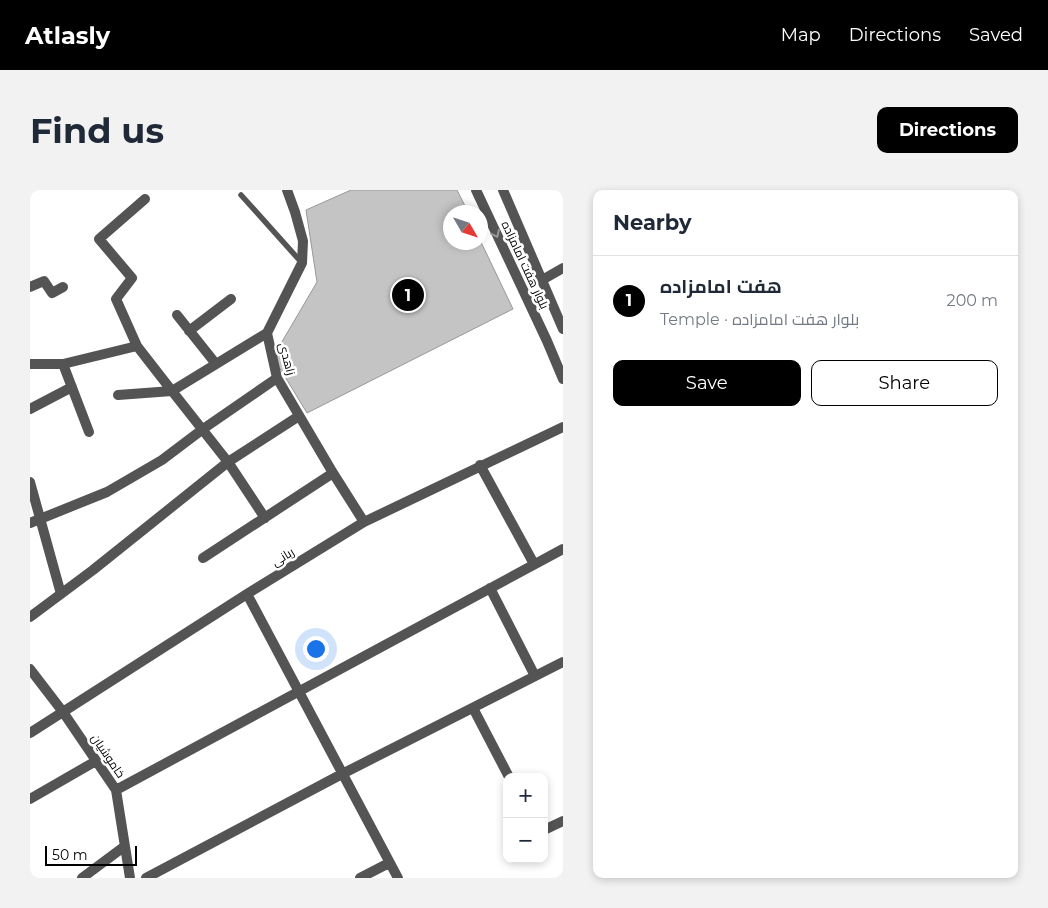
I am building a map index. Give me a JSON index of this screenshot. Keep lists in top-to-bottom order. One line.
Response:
{"streets":{"street":["بلوار هفت امامزاده","زاهدی","ربانی","خاموشیان"]},"crossings":[["زاهدی","ربانی"],["ربانی","خاموشیان"]],"scale_bar":"50 m","north":"bottom right","page":{"header":"Atlasly","nav":["Map","Directions","Saved"],"buttons":["Directions",["Save","Share"]],"title":"Find us","heading":"Nearby","list":[{"mark":"1","name":"هفت امامزاده","note":"Temple · بلوار هفت امامزاده","value":"200 m"}],"pins":"1","map_buttons":["+","−"],"scale":"50 m"}}
